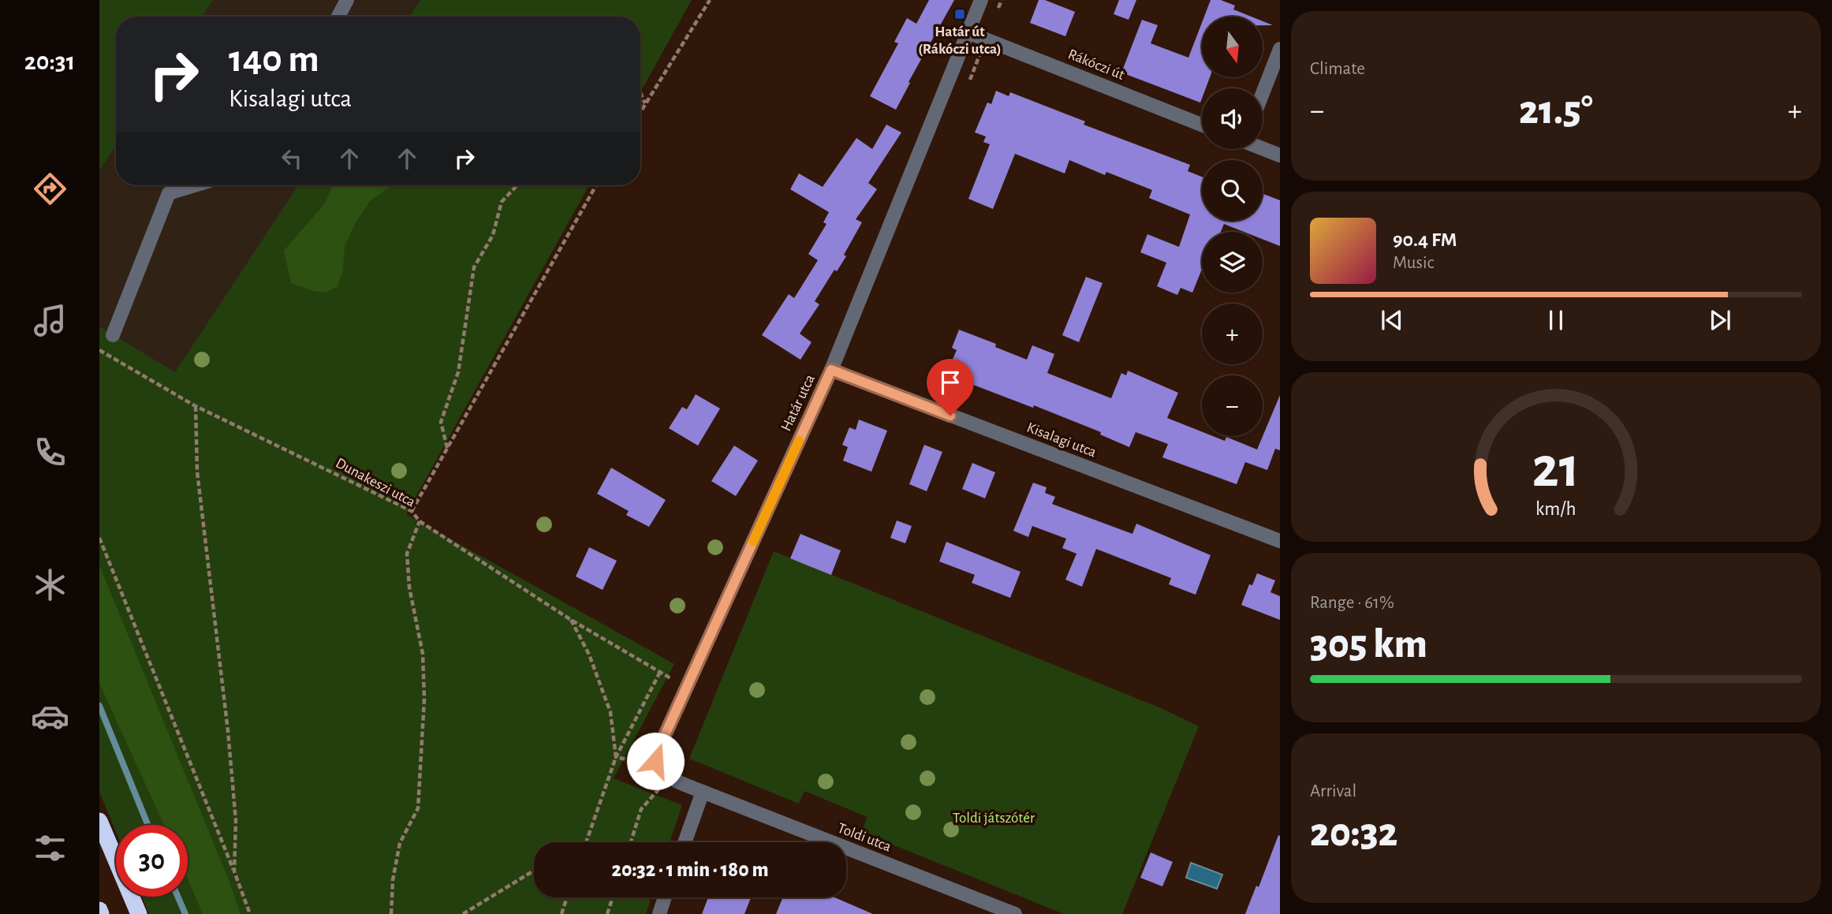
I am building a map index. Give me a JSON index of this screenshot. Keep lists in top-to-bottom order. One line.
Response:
{"streets":{"street":["Rákóczi út","Határ utca","Kisalagi utca","Toldi utca"],"path":["Dunakeszi utca"]},"crossings":[["Rákóczi út","Határ utca"],["Határ utca","Kisalagi utca"],["Határ utca","Dunakeszi utca"]],"parks":["Toldi játszótér"],"places":{"transit":["Határ út (Rákóczi utca)"]},"north":"bottom","page":{"tabs":"20:31","tile":["Climate",["Range · 61%","305 km"],["Arrival","20:32"]],"map_buttons":["+","−"],"turn":["140 m","Kisalagi utca"],"heat":["−","21.5°","+"],"song":["90.4 FM","Music"],"limit":"30","trip":"20:32 · 1 min · 180 m","gauge":["21","km/h"]}}
